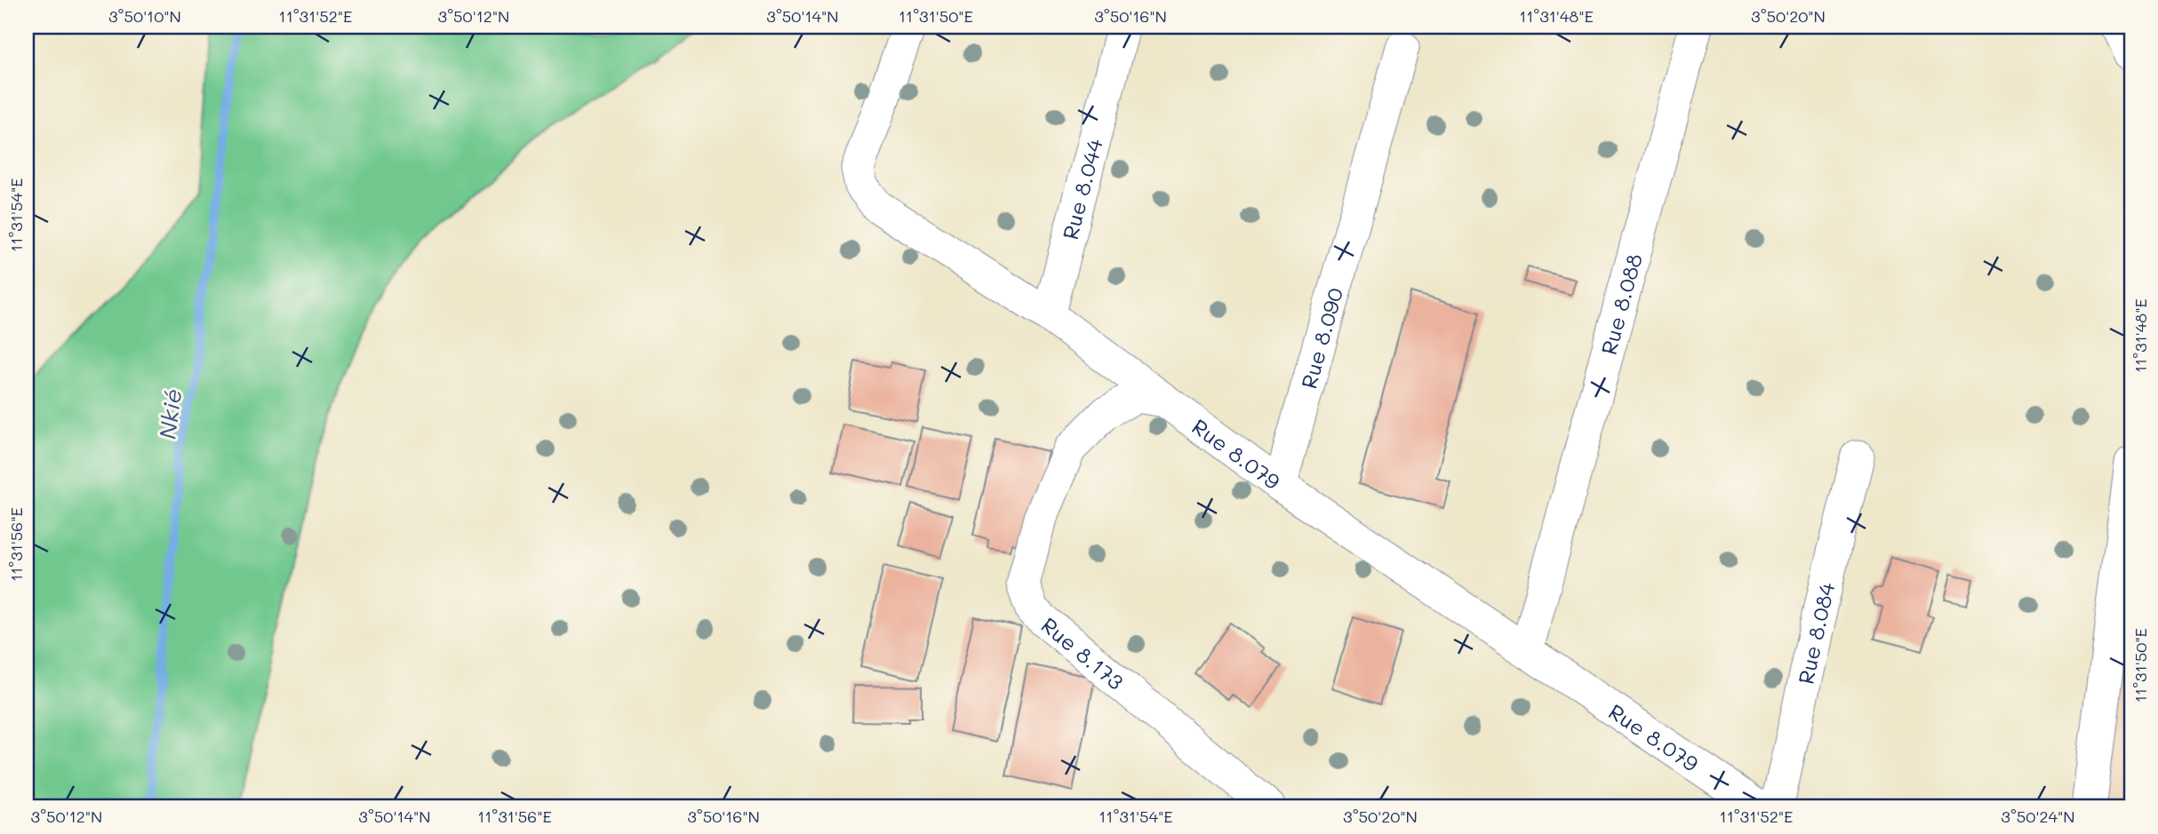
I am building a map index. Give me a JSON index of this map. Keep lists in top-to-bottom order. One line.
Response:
{"streets":{"street":["Rue 8.044","Rue 8.088","Rue 8.090","Rue 8.079","Rue 8.084","Rue 8.173"]},"crossings":[["Rue 8.044","Rue 8.079"],["Rue 8.088","Rue 8.079"],["Rue 8.090","Rue 8.079"],["Rue 8.079","Rue 8.173"]],"water":["Nkié"],"coordinates":["3°50'10\"N","11°31'52\"E","3°50'12\"N","3°50'14\"N","11°31'50\"E","3°50'16\"N","11°31'48\"E","3°50'20\"N","11°31'54\"E","11°31'56\"E","3°50'24\"N"]}
